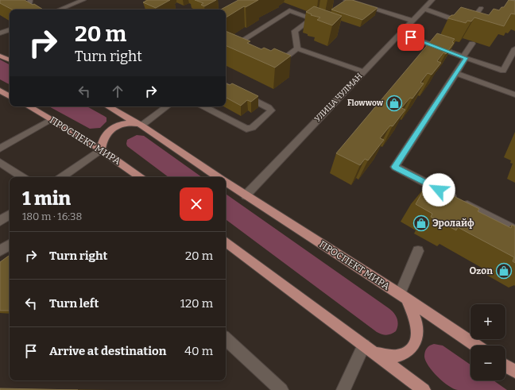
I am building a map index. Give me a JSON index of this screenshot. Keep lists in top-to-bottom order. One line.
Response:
{"streets":{"main road":["ПРОСПЕКТ МИРА"],"street":["УЛИЦА ЧУЛМАН"]},"crossings":[["УЛИЦА ЧУЛМАН","ПРОСПЕКТ МИРА"]],"places":{"shop":["Flowwow","Эролайф","Ozon"]},"page":{"turn":["20 m","Turn right"],"heading":["1 min","180 m · 16:38"],"list":[{"name":"Turn right","value":"20 m"},{"name":"Turn left","value":"120 m"},{"name":"Arrive at destination","value":"40 m"}],"map_buttons":["+","−"]}}
